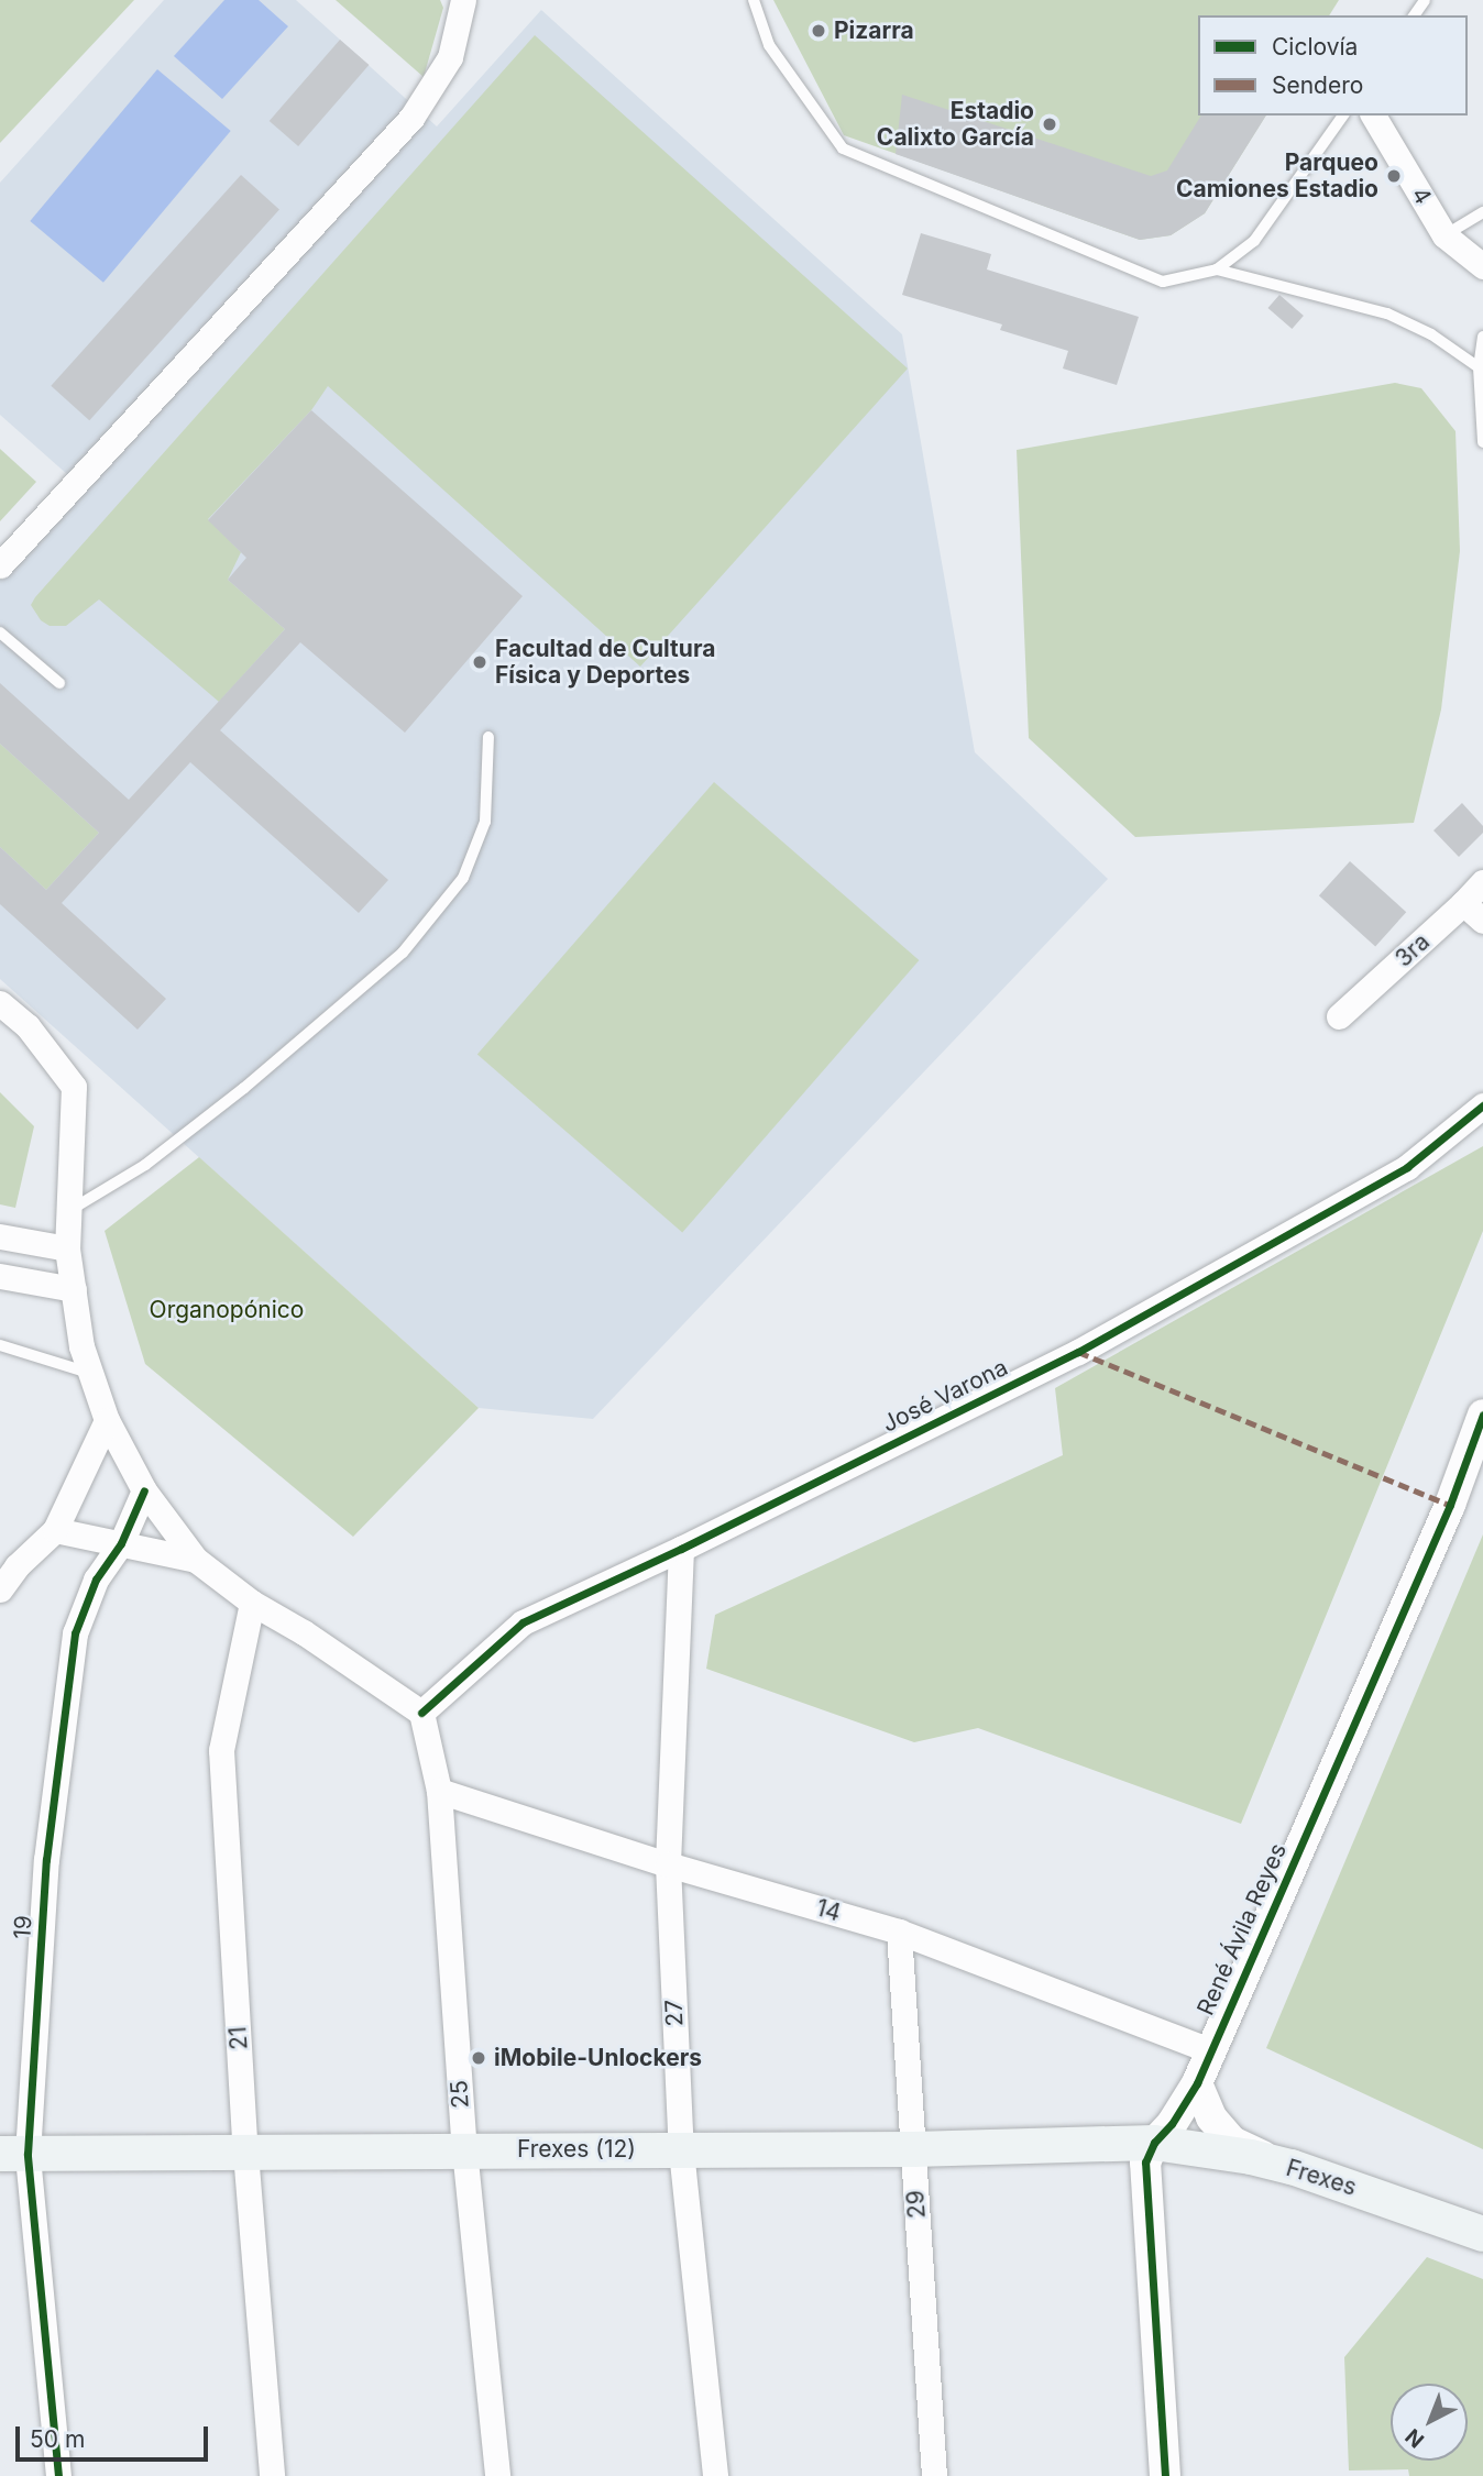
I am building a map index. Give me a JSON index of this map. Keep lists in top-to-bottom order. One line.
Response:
{"streets":{"main road":["Frexes (12)","Frexes"],"street":["4","3ra","José Varona","14","19","René Ávila Reyes","27","21","25","29"]},"crossings":[["José Varona","27"],["José Varona","25"],["14","René Ávila Reyes"],["14","27"],["14","25"],["14","29"],["19","Frexes (12)"],["René Ávila Reyes","Frexes (12)"],["René Ávila Reyes","Frexes"],["27","Frexes (12)"],["21","Frexes (12)"],["25","Frexes (12)"],["Frexes (12)","Frexes"],["Frexes (12)","29"]],"parks":["Organopónico"],"places":["Pizarra","Estadio Calixto García","Parqueo Camiones Estadio","Facultad de Cultura Física y Deportes","iMobile-Unlockers"],"legend":["Ciclovía","Sendero"],"scale_bar":"50 m","north":"bottom left"}
